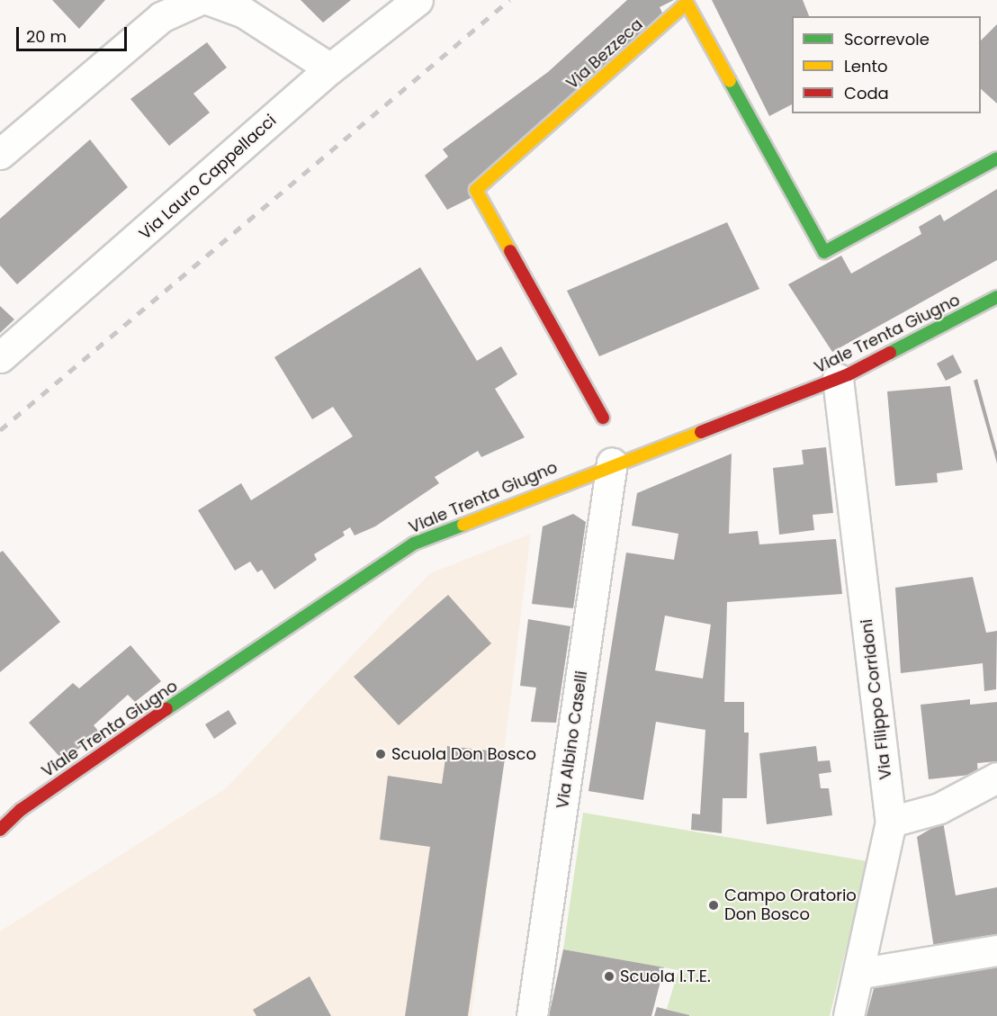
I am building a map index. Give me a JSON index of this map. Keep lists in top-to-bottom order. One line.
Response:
{"streets":{"street":["Via Bezzeca","Via Lauro Cappellacci","Viale Trenta Giugno","Via Filippo Corridoni","Via Albino Caselli"]},"crossings":[["Viale Trenta Giugno","Via Filippo Corridoni"],["Viale Trenta Giugno","Via Albino Caselli"]],"places":["Scuola Don Bosco","Campo Oratorio Don Bosco","Scuola I.T.E."],"legend":["Scorrevole","Lento","Coda"],"scale_bar":"20 m"}
